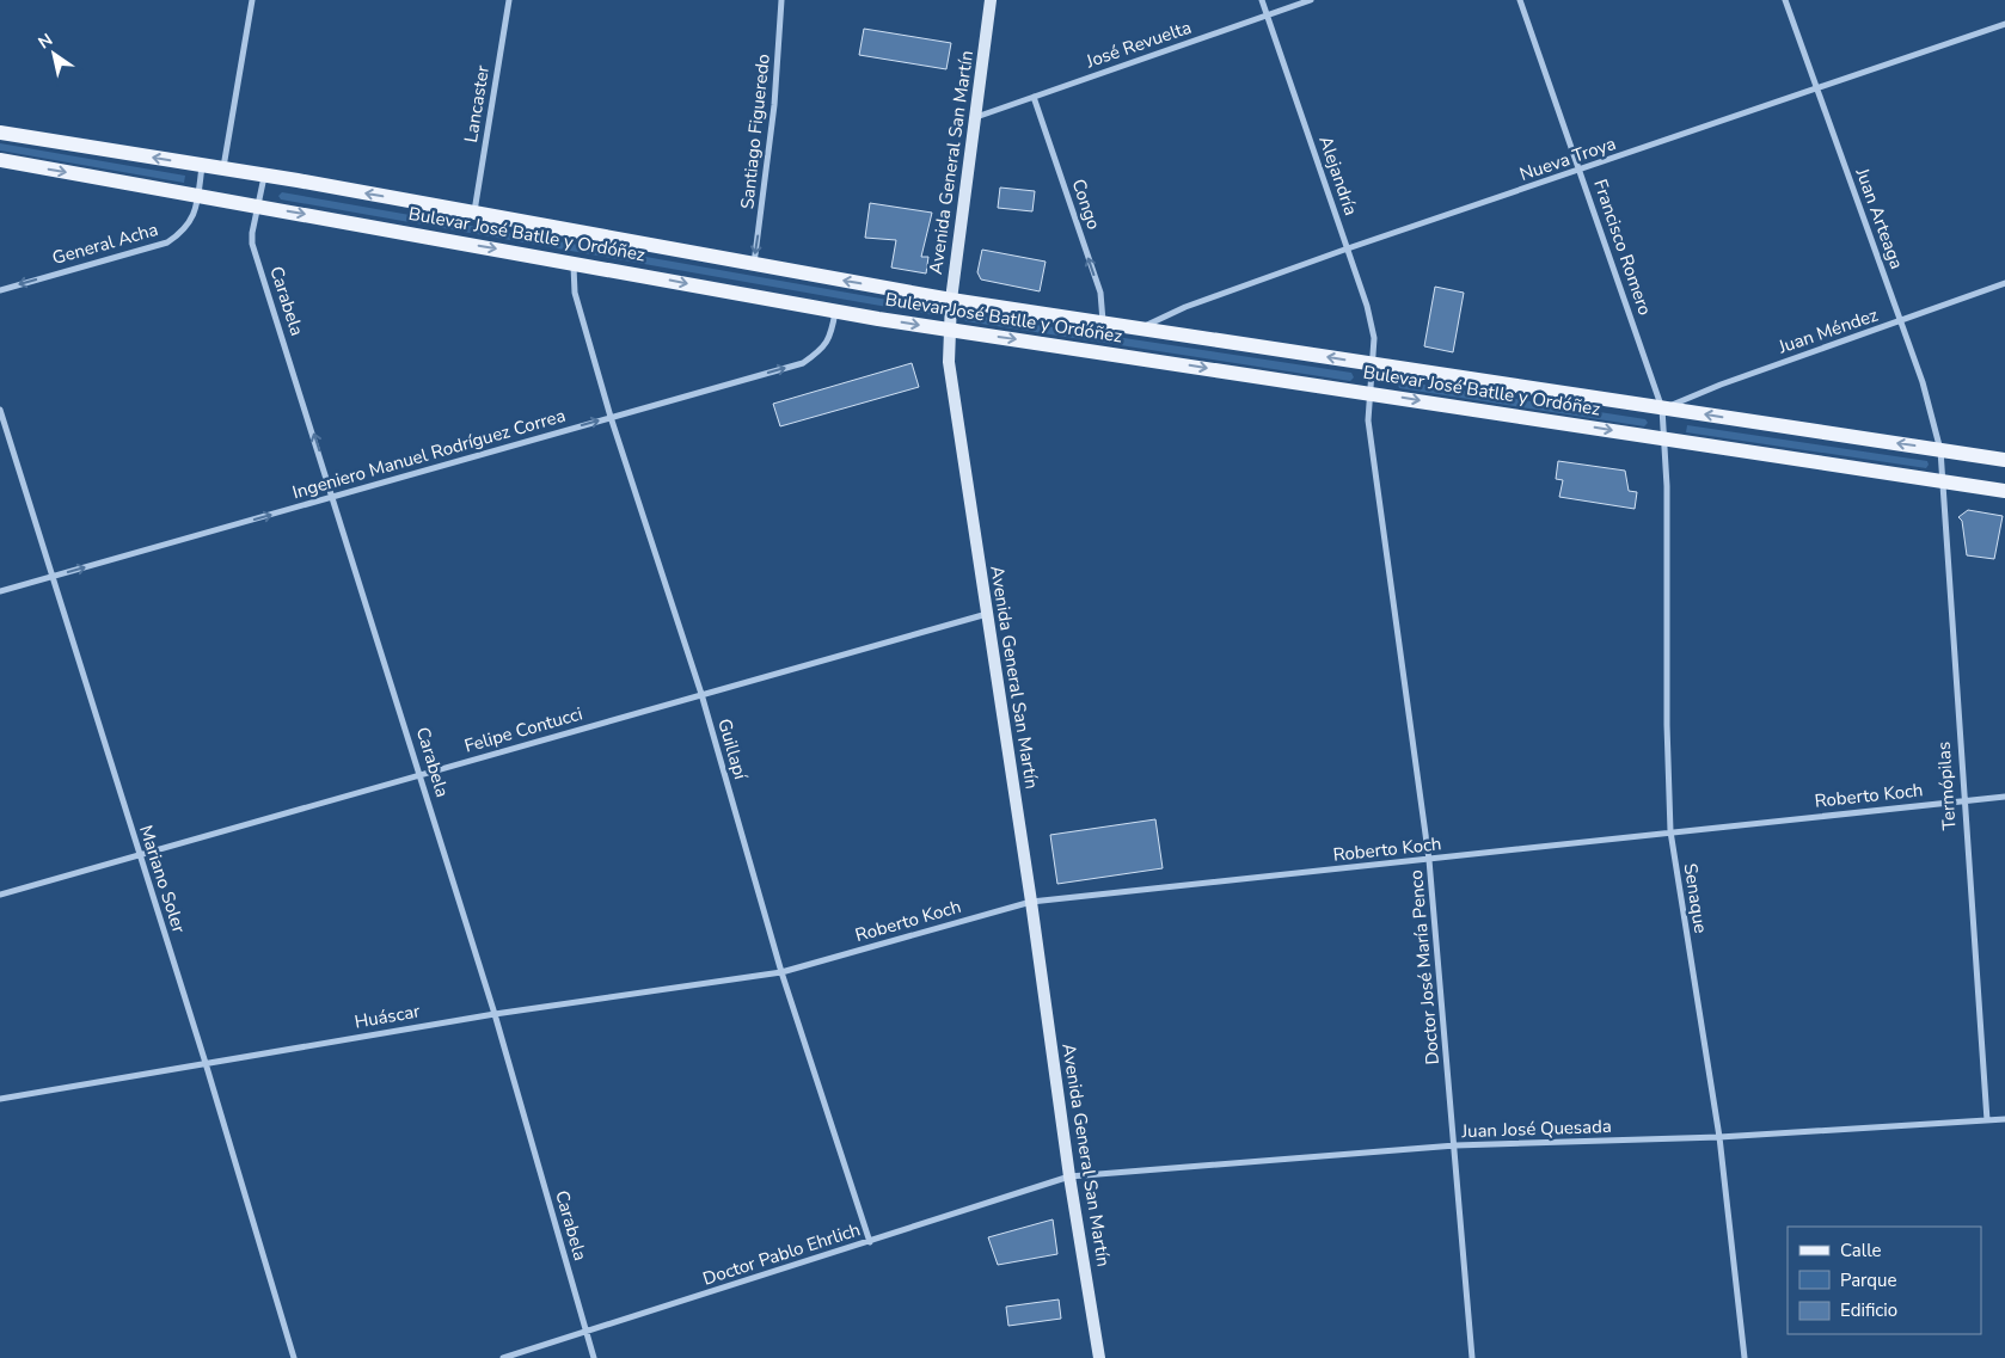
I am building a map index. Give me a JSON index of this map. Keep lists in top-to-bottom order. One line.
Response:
{"streets":{"main road":["Avenida General San Martín","Bulevar José Batlle y Ordóñez"],"street":["José Revuelta","Lancaster","Santiago Figueredo","Nueva Troya","Alejandría","Congo","Juan Arteaga","General Acha","Francisco Romero","Carabela","Juan Méndez","Ingeniero Manuel Rodríguez Correa","Felipe Contucci","Guillapí","Termópilas","Roberto Koch","Mariano Soler","Senaque","Doctor José María Penco","Huáscar","Juan José Quesada","Doctor Pablo Ehrlich"]},"crossings":[["José Revuelta","Avenida General San Martín"],["José Revuelta","Alejandría"],["José Revuelta","Congo"],["Lancaster","Bulevar José Batlle y Ordóñez"],["Santiago Figueredo","Bulevar José Batlle y Ordóñez"],["Nueva Troya","Alejandría"],["Nueva Troya","Juan Arteaga"],["Nueva Troya","Bulevar José Batlle y Ordóñez"],["Nueva Troya","Francisco Romero"],["Avenida General San Martín","Bulevar José Batlle y Ordóñez"],["Avenida General San Martín","Felipe Contucci"],["Avenida General San Martín","Roberto Koch"],["Avenida General San Martín","Juan José Quesada"],["Avenida General San Martín","Doctor Pablo Ehrlich"],["Alejandría","Bulevar José Batlle y Ordóñez"],["Alejandría","Doctor José María Penco"],["Congo","Bulevar José Batlle y Ordóñez"],["Juan Arteaga","Bulevar José Batlle y Ordóñez"],["Juan Arteaga","Juan Méndez"],["Juan Arteaga","Termópilas"],["Bulevar José Batlle y Ordóñez","General Acha"],["Bulevar José Batlle y Ordóñez","Francisco Romero"],["Bulevar José Batlle y Ordóñez","Carabela"],["Bulevar José Batlle y Ordóñez","Juan Méndez"],["Bulevar José Batlle y Ordóñez","Ingeniero Manuel Rodríguez Correa"],["Bulevar José Batlle y Ordóñez","Guillapí"],["Bulevar José Batlle y Ordóñez","Termópilas"],["Bulevar José Batlle y Ordóñez","Senaque"],["Bulevar José Batlle y Ordóñez","Doctor José María Penco"],["Francisco Romero","Juan Méndez"],["Francisco Romero","Senaque"],["Carabela","Ingeniero Manuel Rodríguez Correa"],["Carabela","Felipe Contucci"],["Carabela","Huáscar"],["Carabela","Doctor Pablo Ehrlich"],["Ingeniero Manuel Rodríguez Correa","Guillapí"],["Ingeniero Manuel Rodríguez Correa","Mariano Soler"],["Felipe Contucci","Guillapí"],["Felipe Contucci","Mariano Soler"],["Guillapí","Roberto Koch"],["Guillapí","Huáscar"],["Guillapí","Doctor Pablo Ehrlich"],["Termópilas","Roberto Koch"],["Termópilas","Juan José Quesada"],["Roberto Koch","Senaque"],["Roberto Koch","Doctor José María Penco"],["Roberto Koch","Huáscar"],["Mariano Soler","Huáscar"],["Senaque","Juan José Quesada"],["Doctor José María Penco","Juan José Quesada"],["Juan José Quesada","Doctor Pablo Ehrlich"]],"one_way":["Santiago Figueredo","Congo","General Acha","Ingeniero Manuel Rodríguez Correa"],"legend":["Calle","Parque","Edificio"],"north":"top left"}
